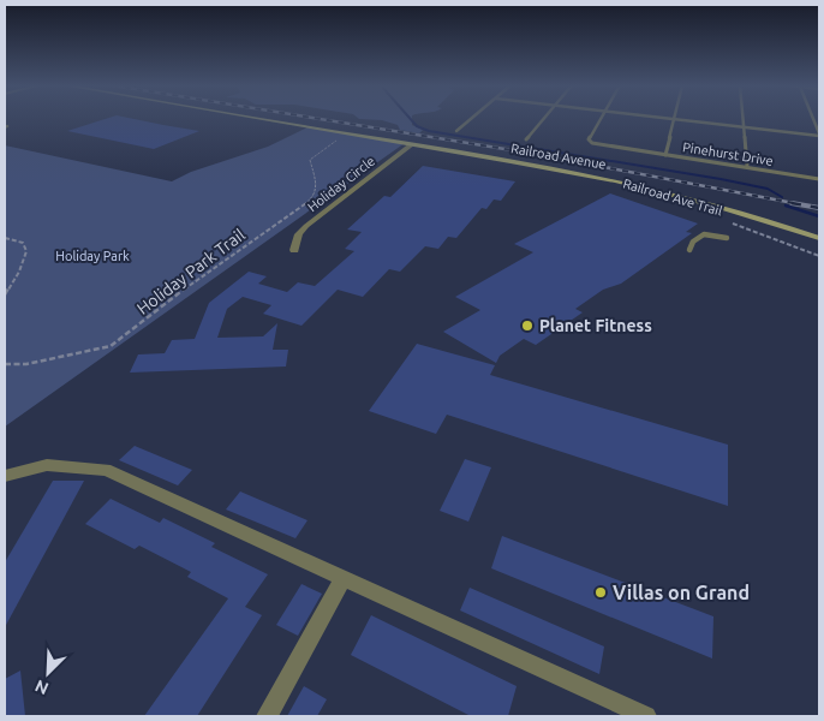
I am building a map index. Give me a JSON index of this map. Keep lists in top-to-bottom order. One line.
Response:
{"streets":{"main road":["Railroad Avenue"],"street":["Holiday Circle"],"lane":["Pinehurst Drive"],"path":["Railroad Ave Trail","Holiday Park Trail"]},"crossings":[["Railroad Avenue","Holiday Circle"]],"parks":["Holiday Park"],"places":["Planet Fitness","Villas on Grand"],"north":"bottom left"}
